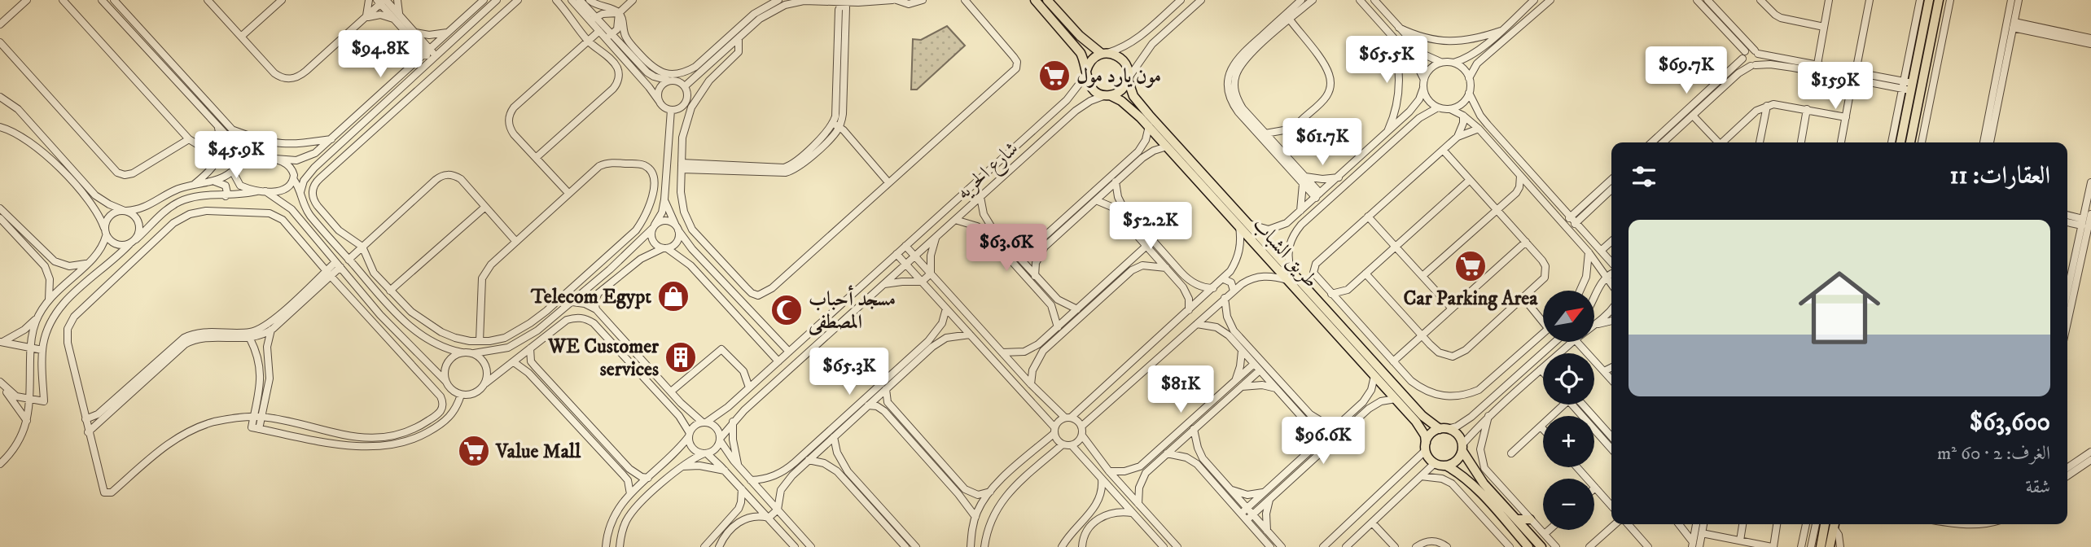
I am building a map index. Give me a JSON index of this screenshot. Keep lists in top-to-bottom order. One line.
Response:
{"streets":{"main road":["طريق الشباب"],"street":["شارع الحريه"]},"crossings":[["شارع الحريه","طريق الشباب"]],"places":{"supermarket":["مون يارد مول","Car Parking Area","Value Mall"],"shop":["Telecom Egypt"],"mosque":["مسجد أحباب المصطفى"],"building":["WE Customer services"]},"north":"top right","page":{"price":["$94.8K","$65.5K","$69.7K","$159K","$61.7K","$45.9K","$52.2K","$63.6K","$65.3K","$81K","$96.6K"],"heading":"العقارات: 11","list":[{"name":"$63,600","note":"الغرف: 2 · 60 m² · شقة"}],"map_buttons":["+","−"]}}
